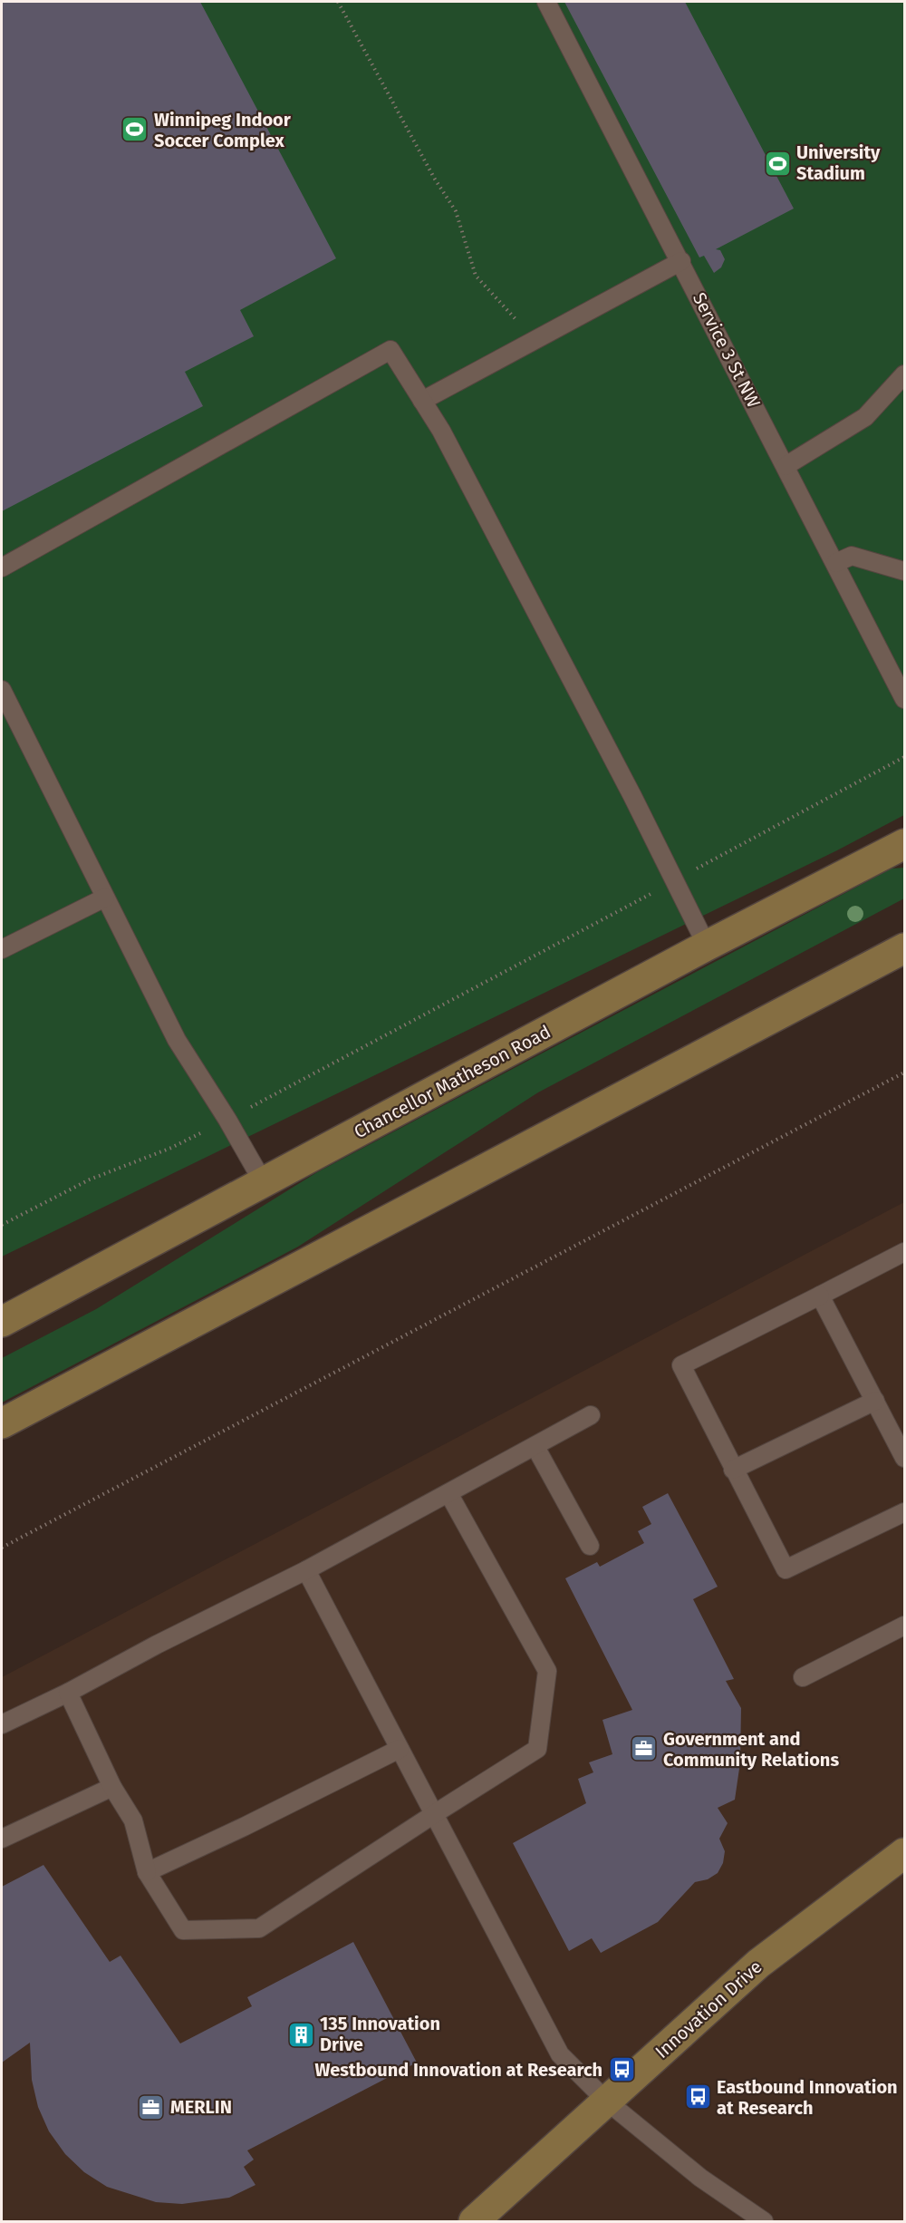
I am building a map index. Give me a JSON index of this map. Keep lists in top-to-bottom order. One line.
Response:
{"streets":{"main road":["Chancellor Matheson Road","Innovation Drive"],"lane":["Service 3 St NW"]},"places":{"sports":["Winnipeg Indoor Soccer Complex","University Stadium"],"office":["Government and Community Relations","MERLIN"],"building":["135 Innovation Drive"],"bus stop":["Westbound Innovation at Research","Eastbound Innovation at Research"]}}
